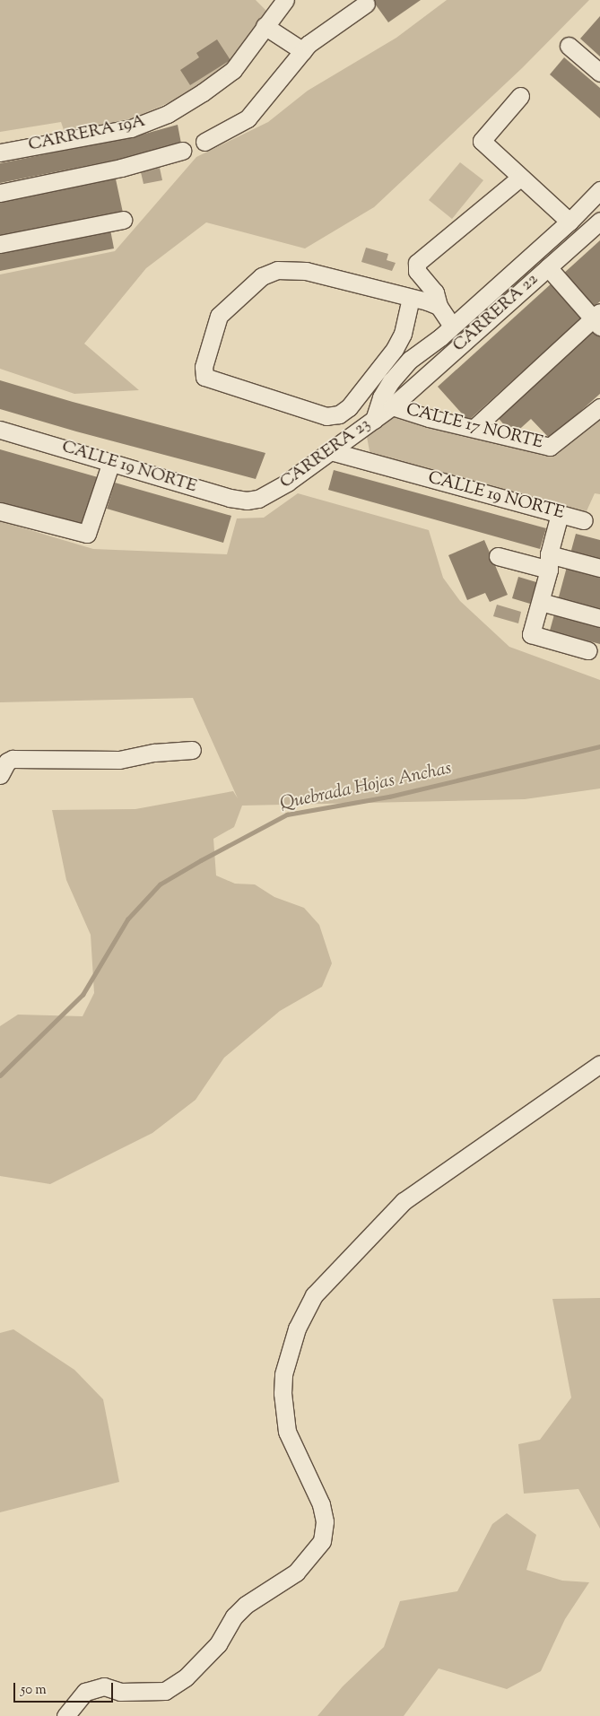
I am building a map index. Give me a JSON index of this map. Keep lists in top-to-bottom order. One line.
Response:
{"streets":{"street":["CARRERA 19A","CARRERA 22","CALLE 17 NORTE","CARRERA 23","CALLE 19 NORTE"]},"crossings":[["CARRERA 22","CALLE 17 NORTE"],["CARRERA 22","CARRERA 23"],["CALLE 17 NORTE","CARRERA 23"],["CARRERA 23","CALLE 19 NORTE"]],"water":["Quebrada Hojas Anchas"],"scale_bar":"50 m"}
